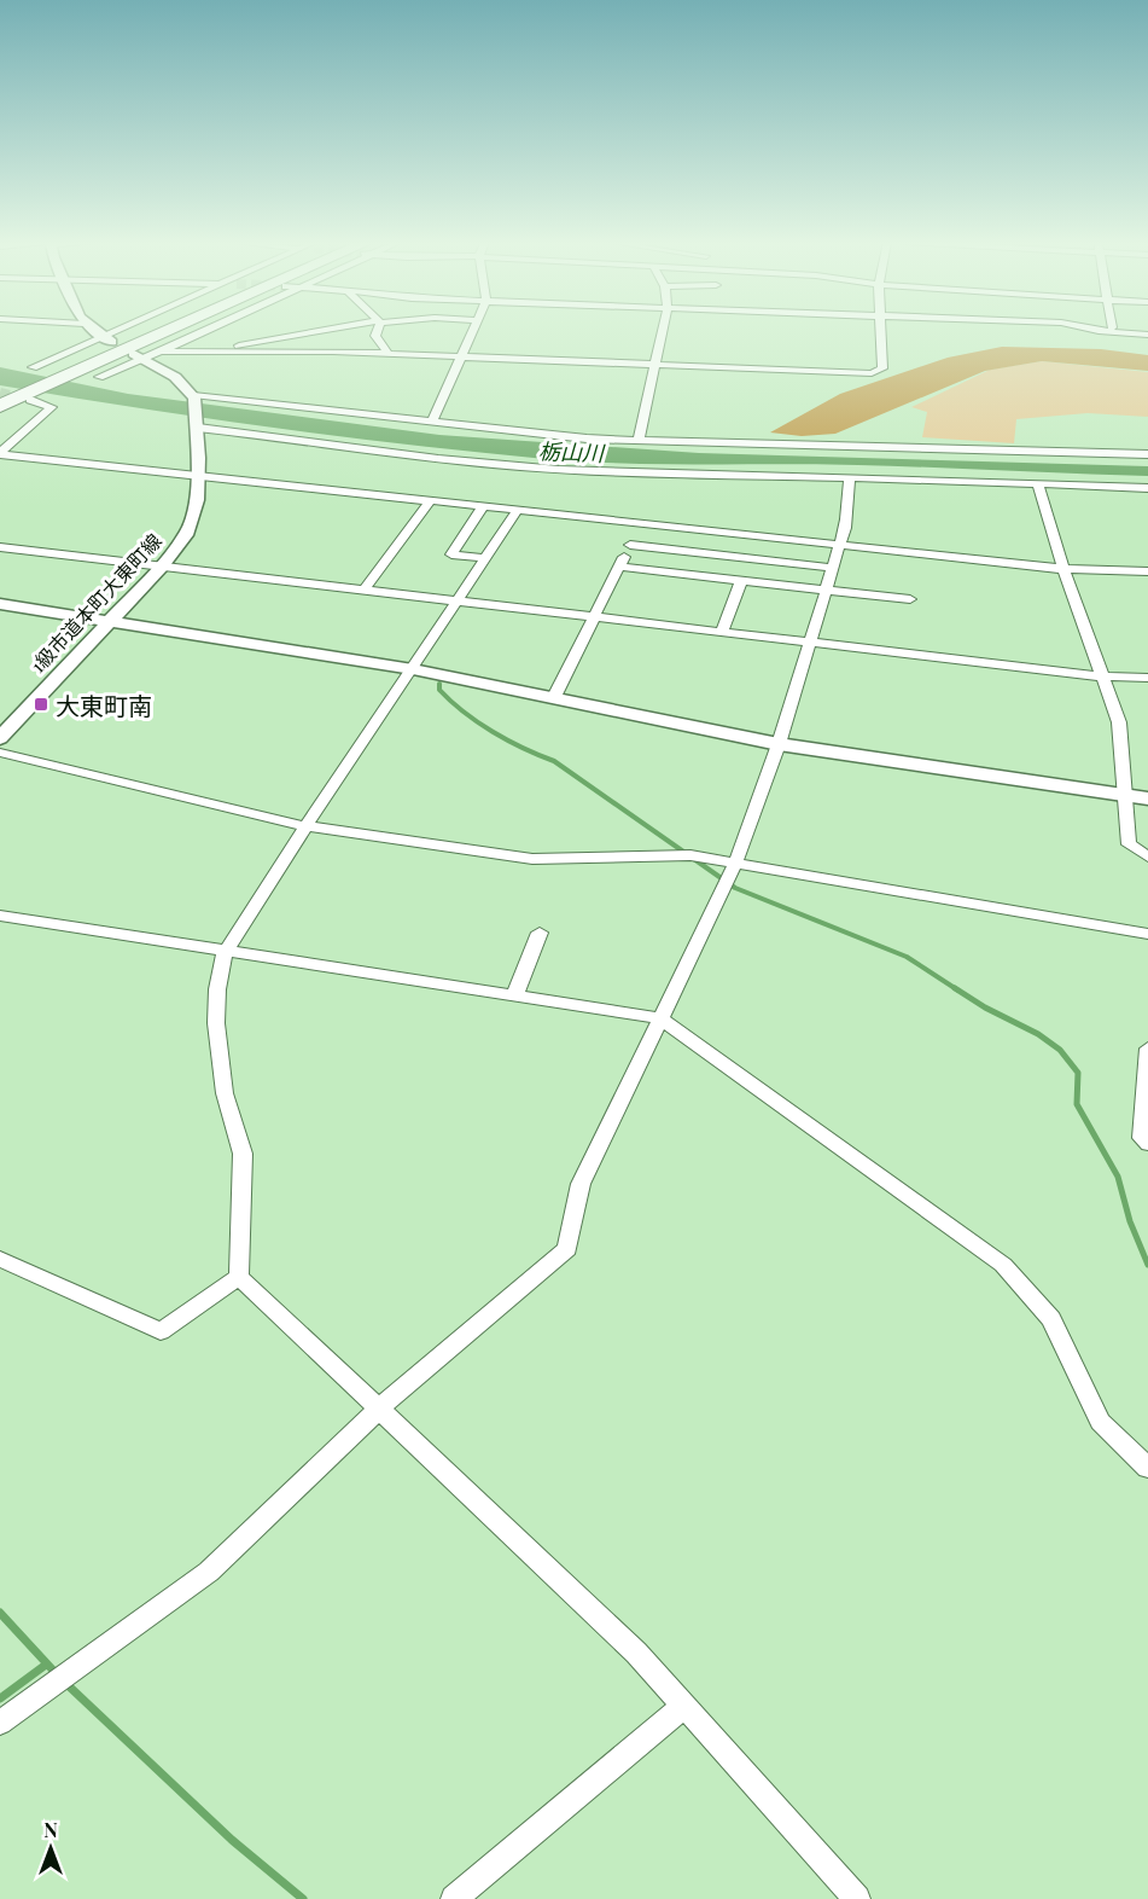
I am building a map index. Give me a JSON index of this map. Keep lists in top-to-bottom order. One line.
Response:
{"streets":{"street":["1級市道本町大東町線"]},"water":["栃山川"],"places":{"transit":["大東町南"]},"north":"top"}
